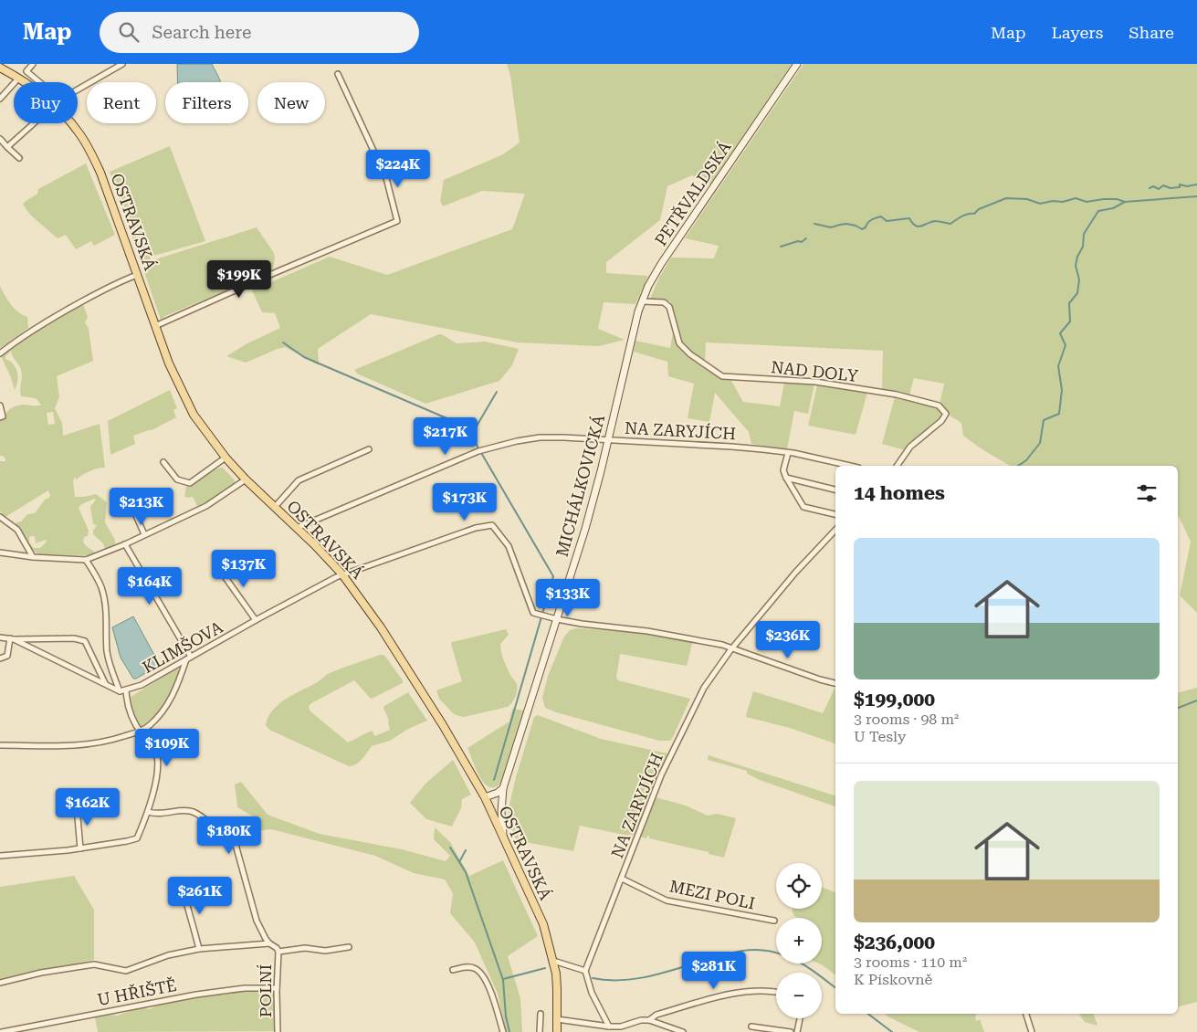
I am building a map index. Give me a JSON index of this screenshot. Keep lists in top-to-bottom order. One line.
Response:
{"streets":{"main road":["OSTRAVSKÁ"],"street":["PETŘVALDSKÁ","NAD DOLY","NA ZARYJÍCH","MICHÁLKOVICKÁ","KLIMŠOVA","MEZI POLI","POLNÍ","U HŘIŠTĚ"]},"crossings":[["PETŘVALDSKÁ","NAD DOLY"],["PETŘVALDSKÁ","MICHÁLKOVICKÁ"],["OSTRAVSKÁ","NA ZARYJÍCH"],["OSTRAVSKÁ","MICHÁLKOVICKÁ"],["OSTRAVSKÁ","KLIMŠOVA"],["NA ZARYJÍCH","MICHÁLKOVICKÁ"],["NA ZARYJÍCH","MEZI POLI"],["MICHÁLKOVICKÁ","KLIMŠOVA"],["POLNÍ","U HŘIŠTĚ"]],"page":{"header":"Map","search":"Search here","nav":["Map","Layers","Share"],"chip":["Buy","Rent","Filters","New"],"price":["$224K","$199K","$217K","$173K","$213K","$137K","$164K","$133K","$236K","$109K","$162K","$180K","$261K","$281K"],"heading":"14 homes","list":[{"name":"$199,000","note":"3 rooms · 98 m² · U Tesly"},{"name":"$236,000","note":"3 rooms · 110 m² · K Pískovně"}],"map_buttons":["+","−"]}}
